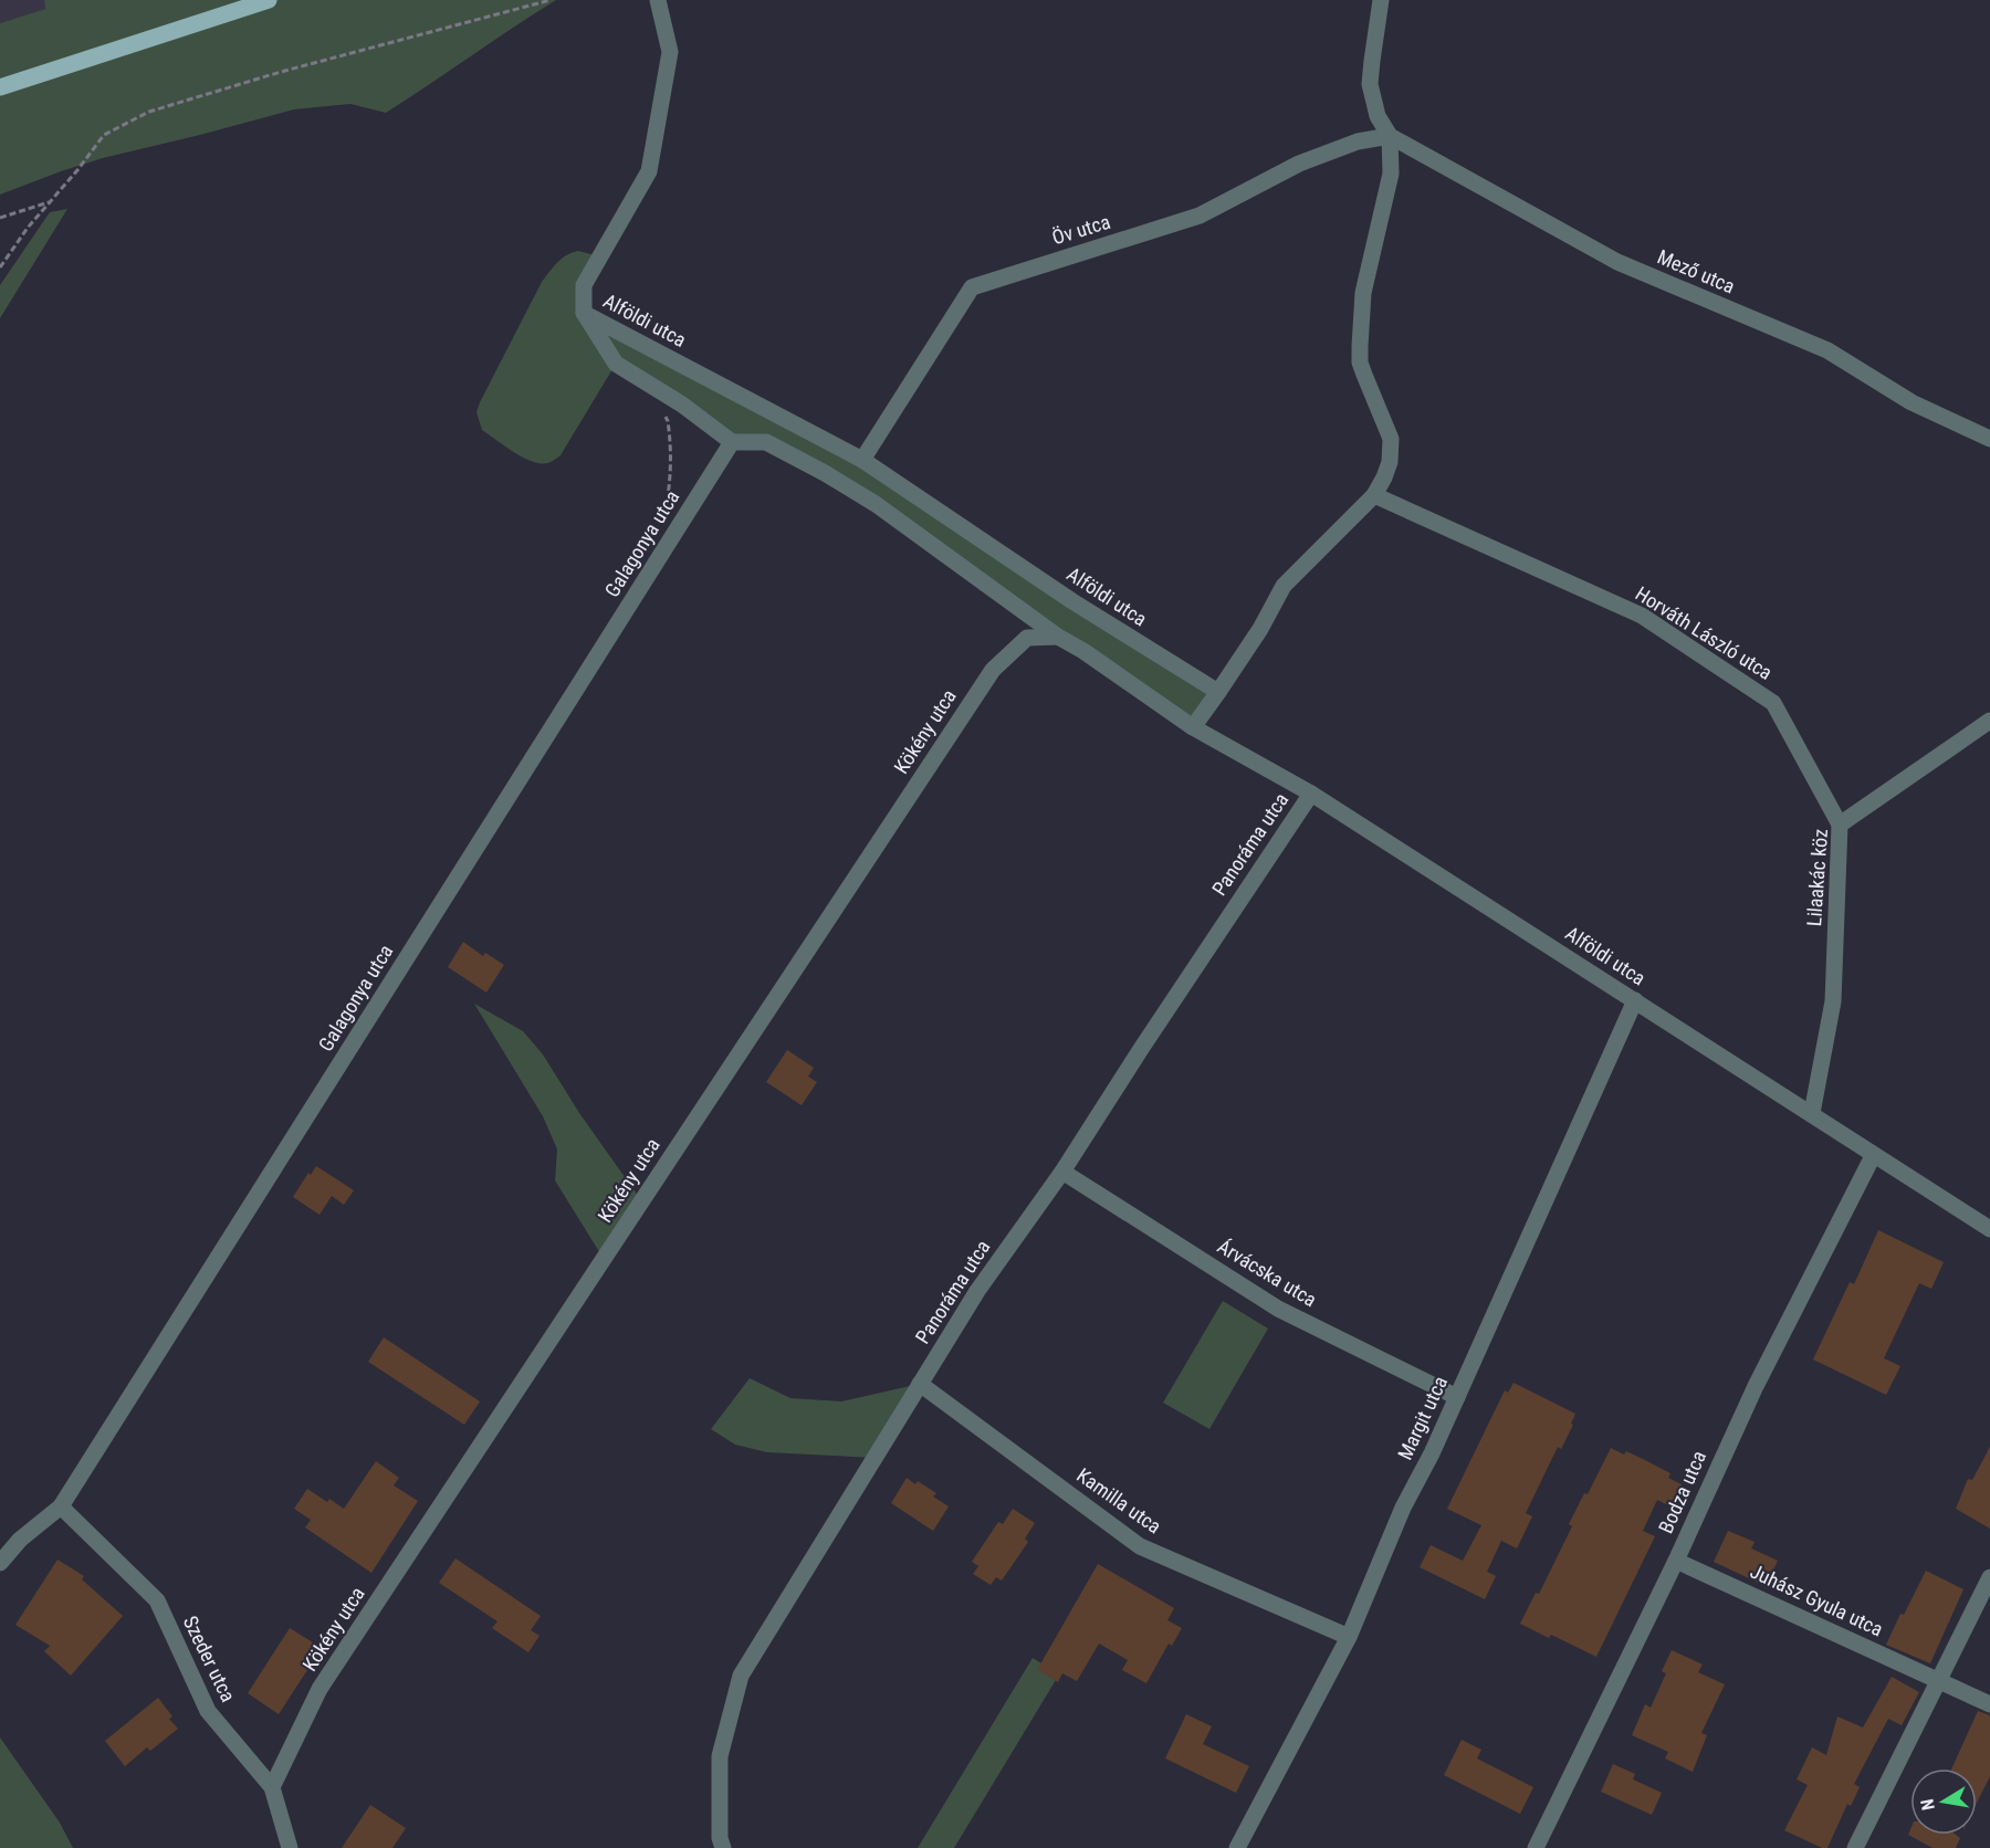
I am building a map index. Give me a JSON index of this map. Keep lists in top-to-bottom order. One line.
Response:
{"streets":{"street":["Öv utca","Mező utca","Alföldi utca","Galagonya utca","Horváth László utca","Kökény utca","Panoráma utca","Lilaakác köz","Árvácska utca","Margit utca","Bodza utca","Kamilla utca","Juhász Gyula utca","Szeder utca"]},"crossings":[["Öv utca","Mező utca"],["Öv utca","Alföldi utca"],["Alföldi utca","Galagonya utca"],["Alföldi utca","Kökény utca"],["Alföldi utca","Panoráma utca"],["Alföldi utca","Lilaakác köz"],["Alföldi utca","Margit utca"],["Alföldi utca","Bodza utca"],["Galagonya utca","Szeder utca"],["Horváth László utca","Lilaakác köz"],["Kökény utca","Szeder utca"],["Panoráma utca","Árvácska utca"],["Panoráma utca","Kamilla utca"],["Árvácska utca","Margit utca"],["Margit utca","Kamilla utca"],["Bodza utca","Juhász Gyula utca"]],"north":"left"}
